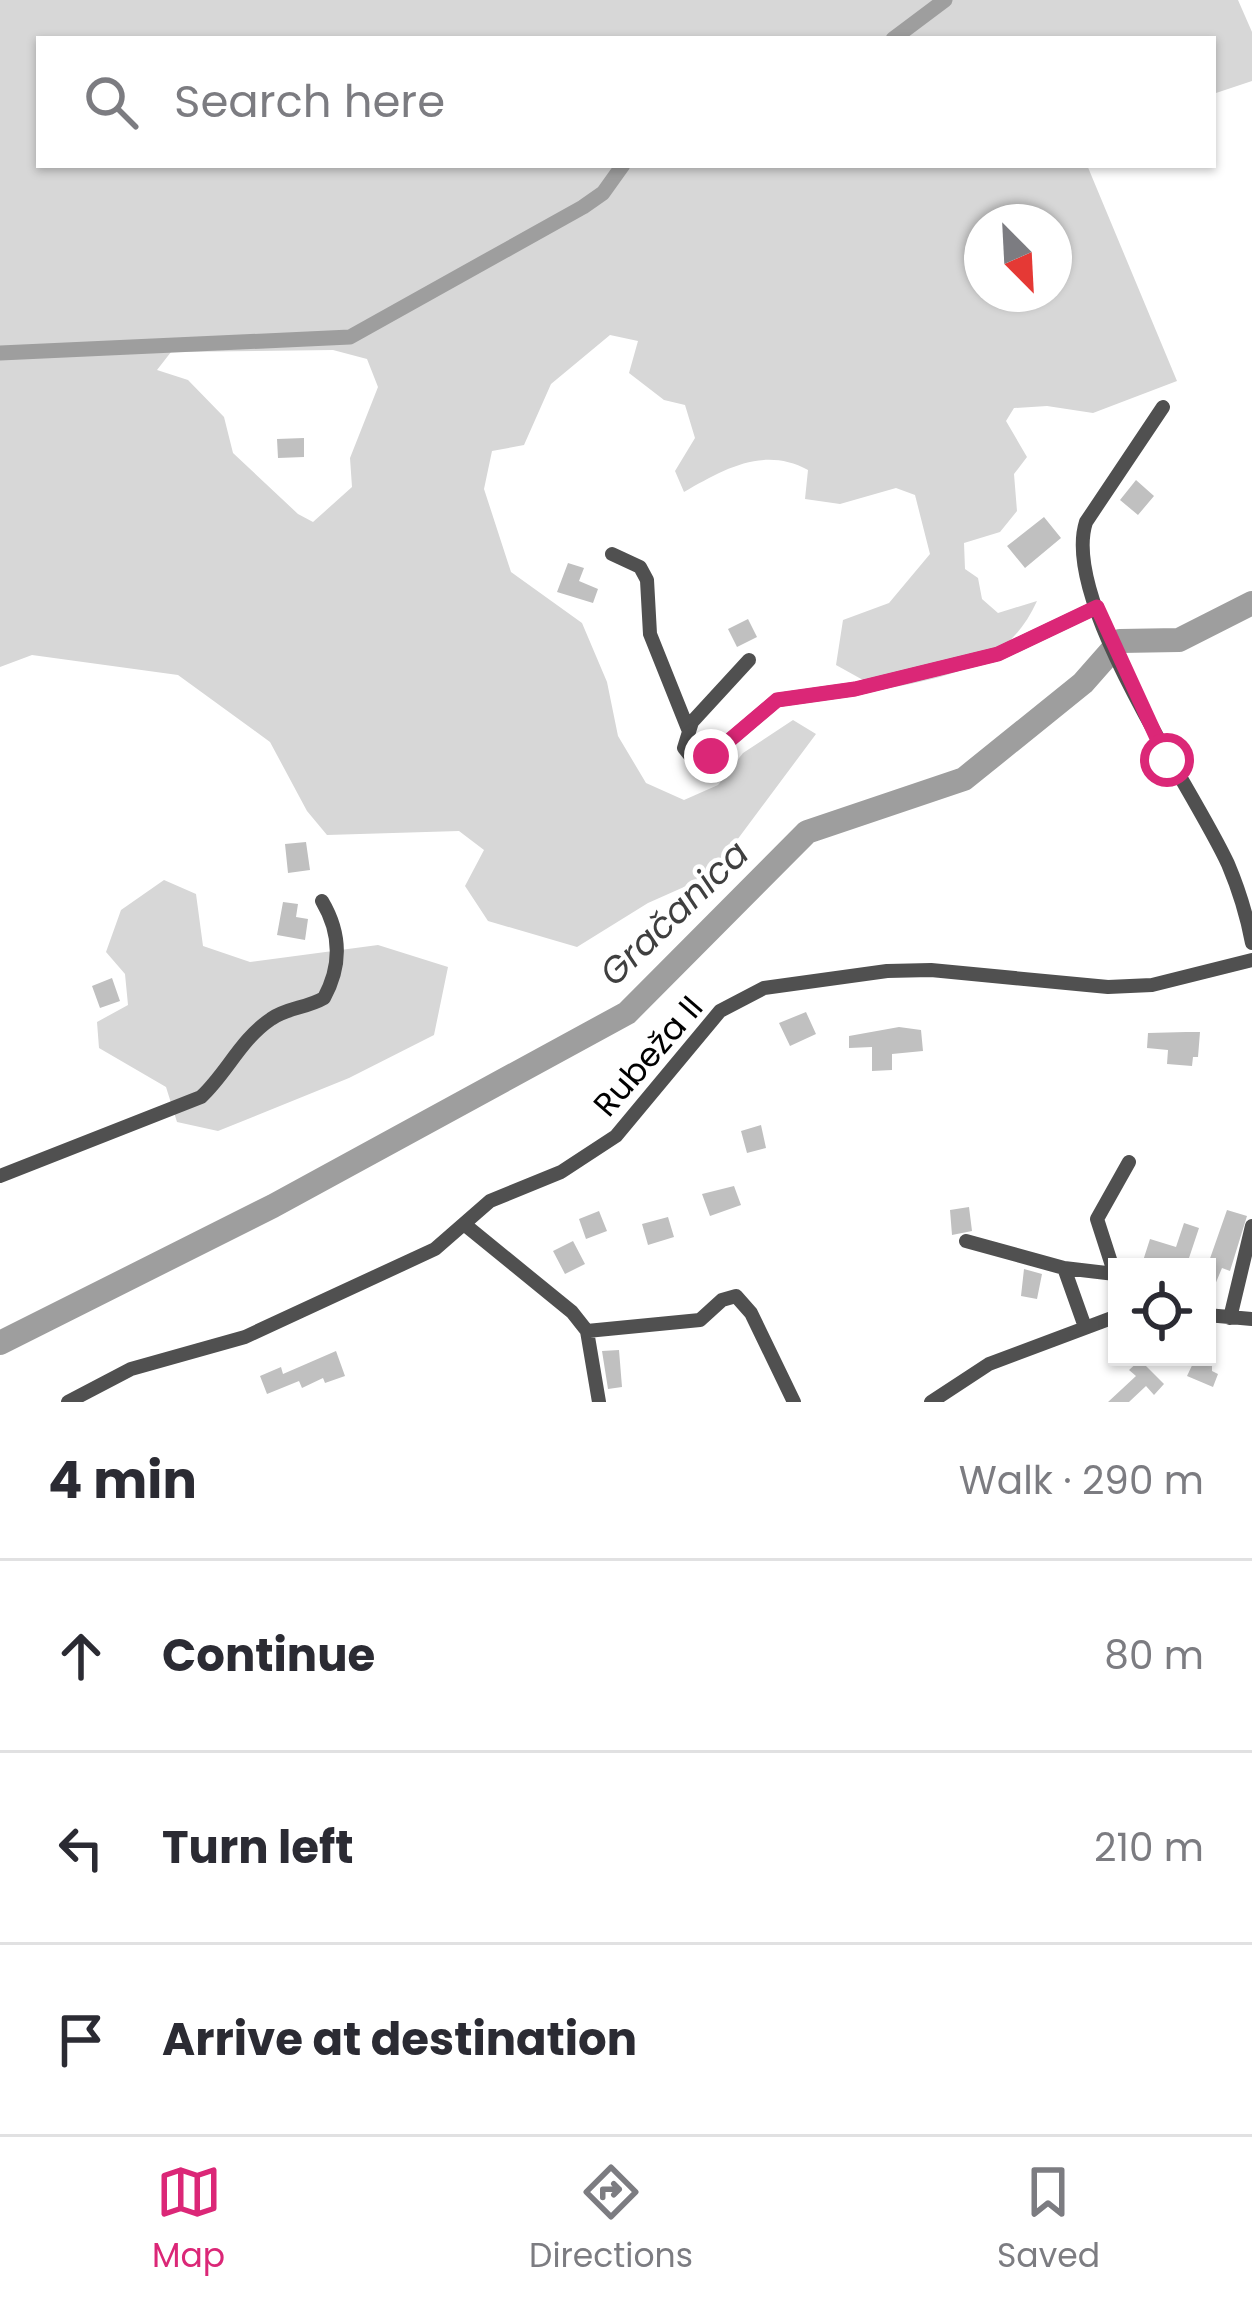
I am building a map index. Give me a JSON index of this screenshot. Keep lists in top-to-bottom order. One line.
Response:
{"streets":{"street":["Rubeža II"]},"water":["Gračanica"],"north":"bottom right","page":{"search":"Search here","heading":["4 min","Walk · 290 m"],"list":[["Continue","80 m"],["Turn left","210 m"],"Arrive at destination"],"nav":["Map","Directions","Saved"]}}
